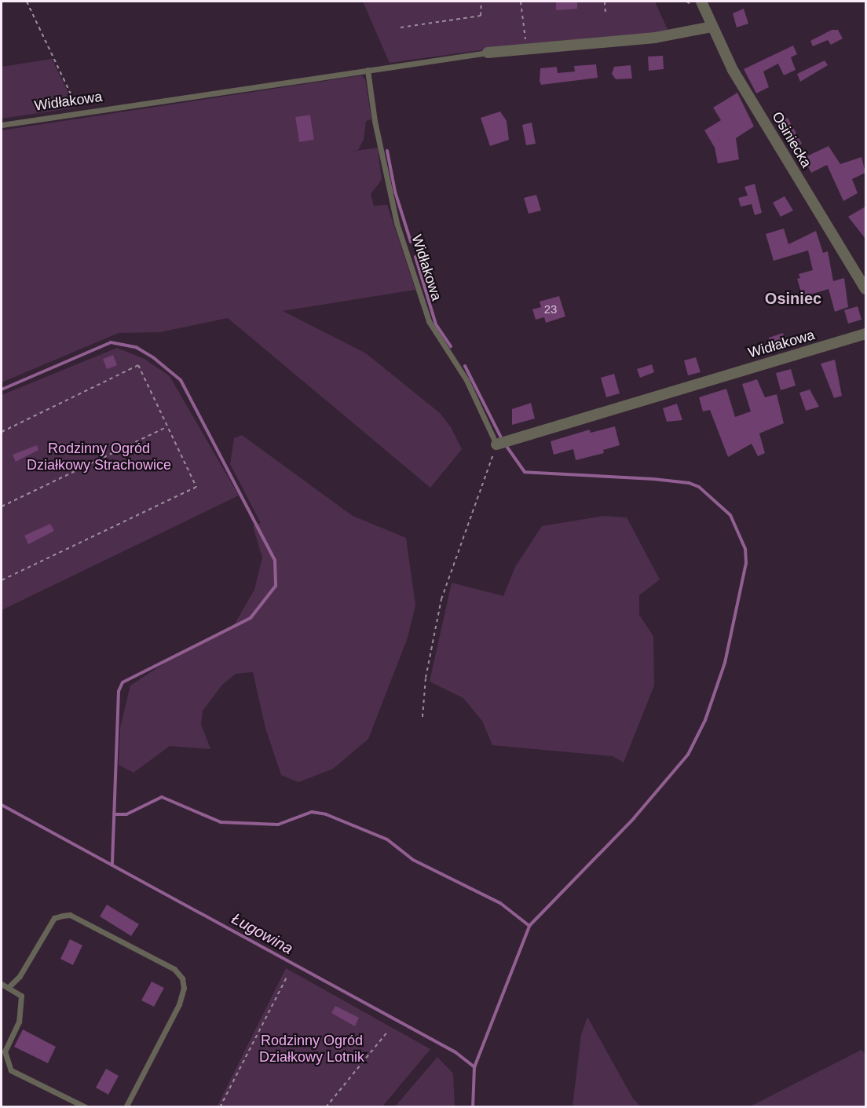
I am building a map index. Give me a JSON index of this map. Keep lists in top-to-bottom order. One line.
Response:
{"streets":{"street":["Widłakowa","Osiniecka"]},"districts":["Osiniec"],"water":["Ługowina"],"parks":["Rodzinny Ogród Działkowy Strachowice","Rodzinny Ogród Działkowy Lotnik"],"house_numbers":["23"]}
